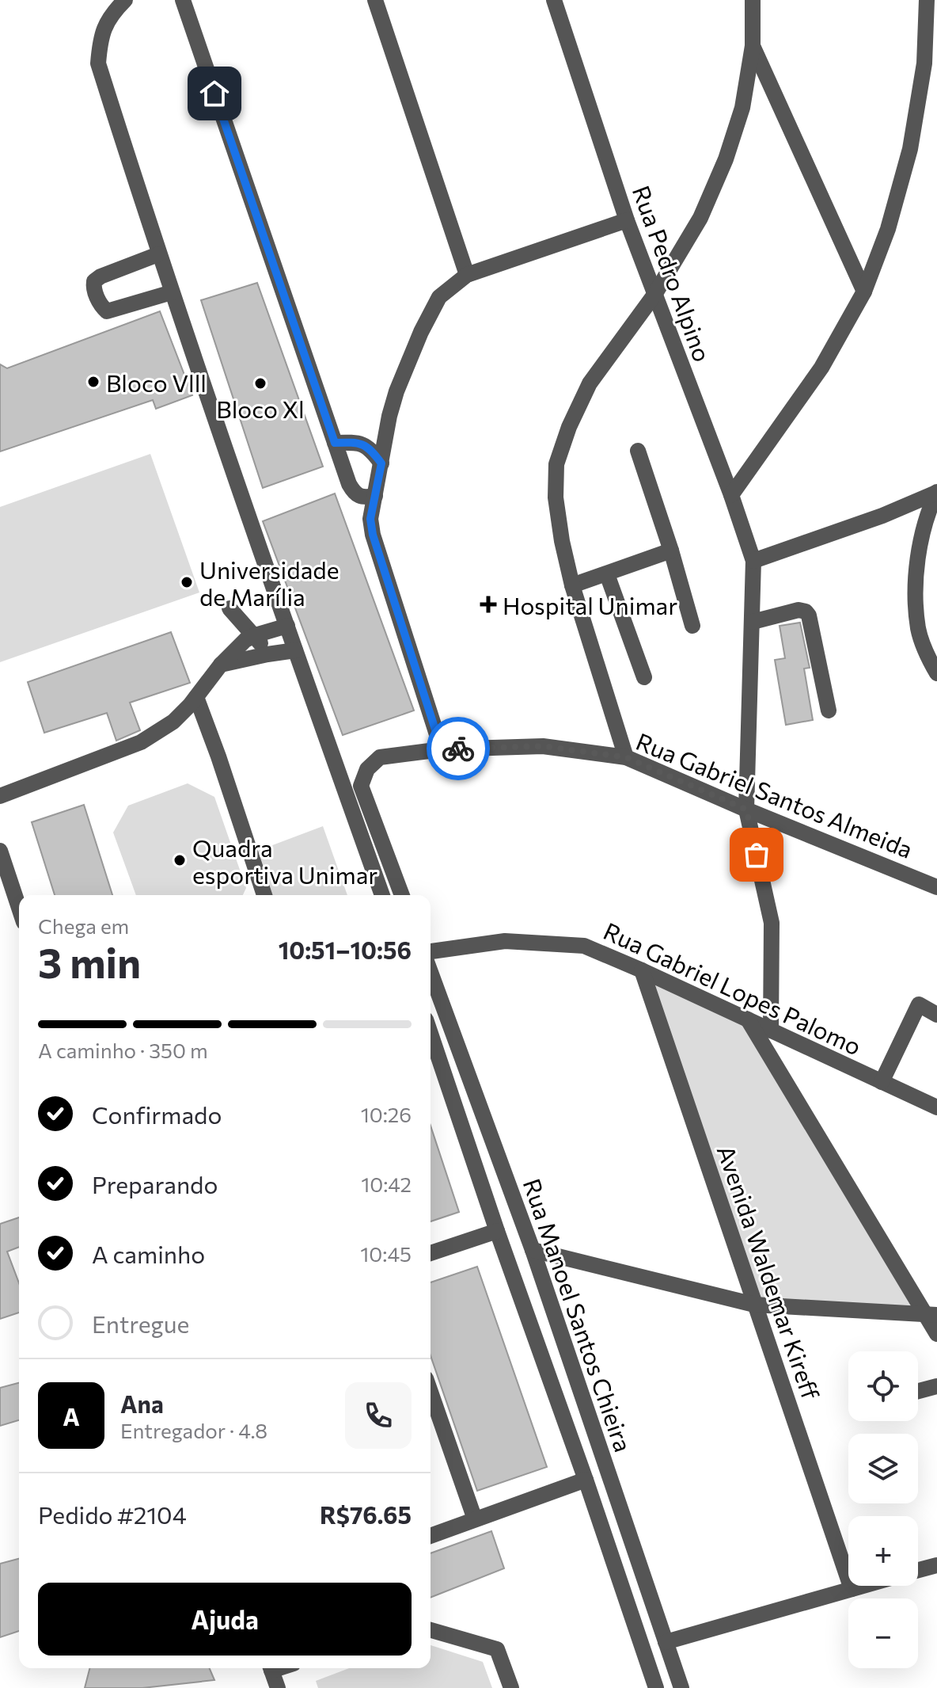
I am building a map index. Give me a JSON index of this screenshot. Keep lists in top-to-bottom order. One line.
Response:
{"streets":{"street":["Rua Pedro Alpino","Rua Gabriel Santos Almeida","Rua Gabriel Lopes Palomo","Avenida Waldemar Kireff","Rua Manoel Santos Chieira"]},"crossings":[["Rua Pedro Alpino","Rua Gabriel Santos Almeida"],["Rua Pedro Alpino","Rua Gabriel Lopes Palomo"],["Rua Gabriel Lopes Palomo","Avenida Waldemar Kireff"]],"places":{"other":["Bloco Vlll","Bloco Xl","Universidade de Marília","Quadra esportiva Unimar"],"health":["Hospital Unimar"]},"page":{"heading":["3 min","Chega em","10:51–10:56"],"panel":["Ana","Entregador · 4.8","Pedido #2104","R$76.65"],"bar":"A caminho · 350 m","list":[["Confirmado","10:26"],["Preparando","10:42"],["A caminho","10:45"],"Entregue"],"map_buttons":["+","−"],"round":"A","buttons":"Ajuda"}}
